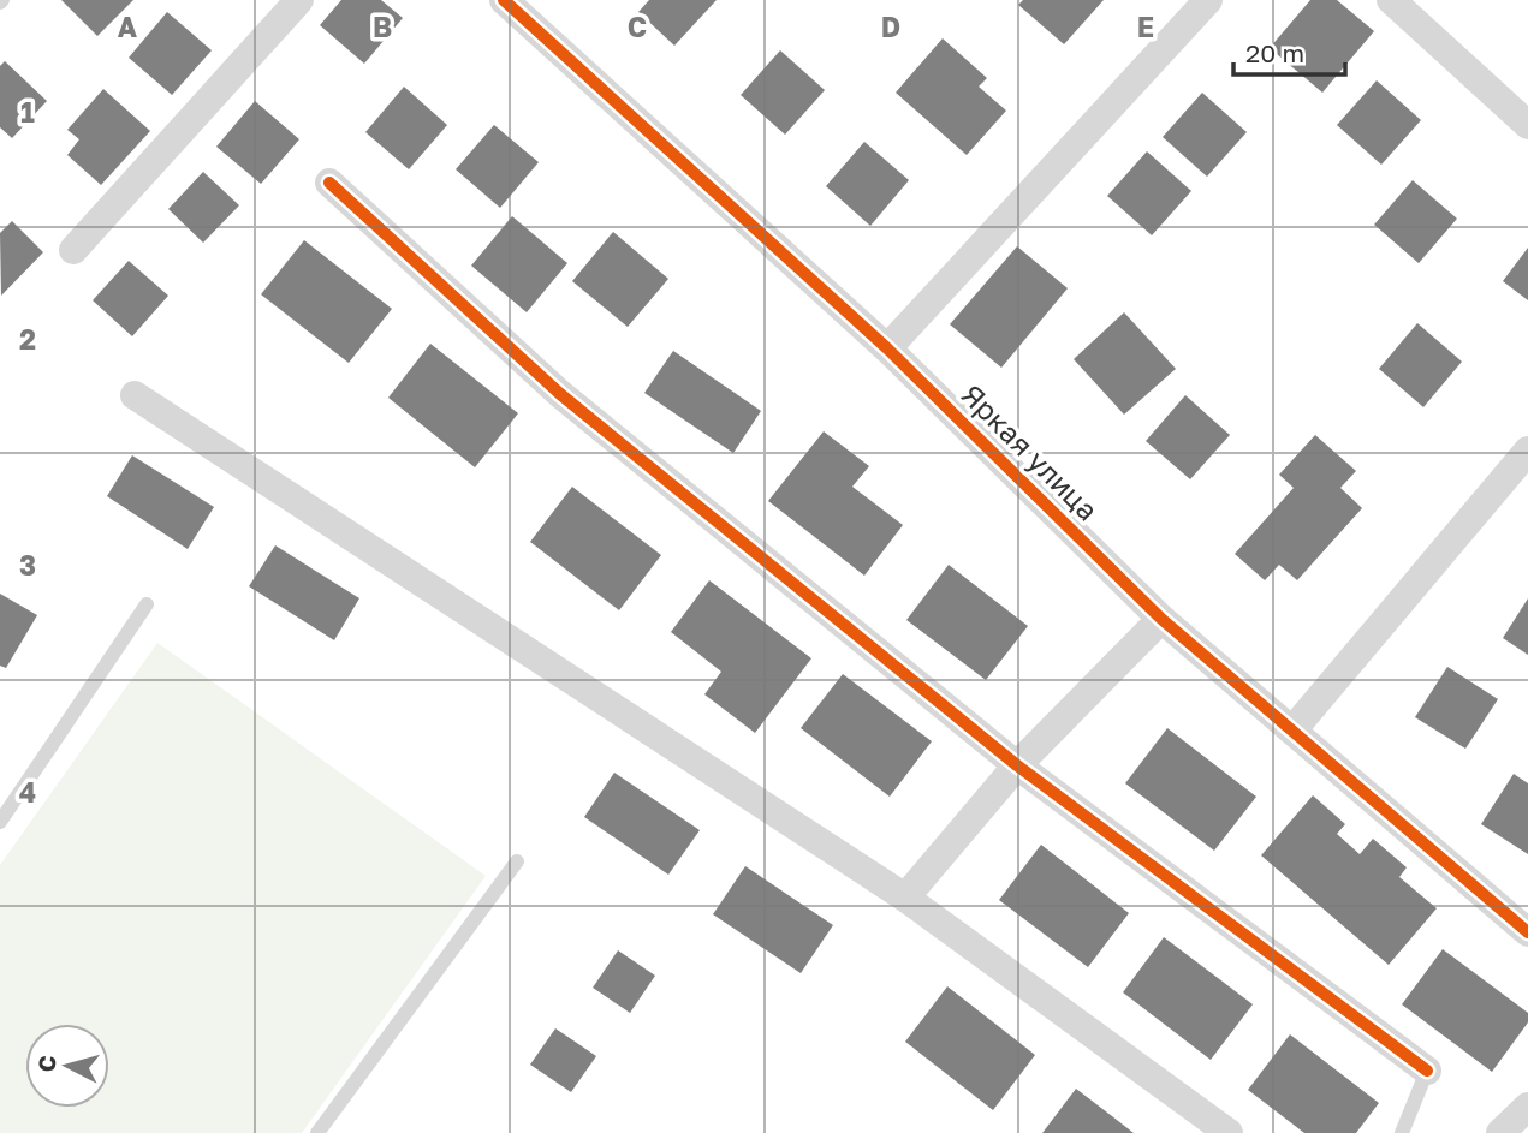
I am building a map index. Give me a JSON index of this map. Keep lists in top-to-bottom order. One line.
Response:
{"streets":{"street":["Яркая улица"]},"scale_bar":"20 m","north":"left","grid":{"columns":["A","B","C","D","E"],"rows":["1","2","3","4"]}}
